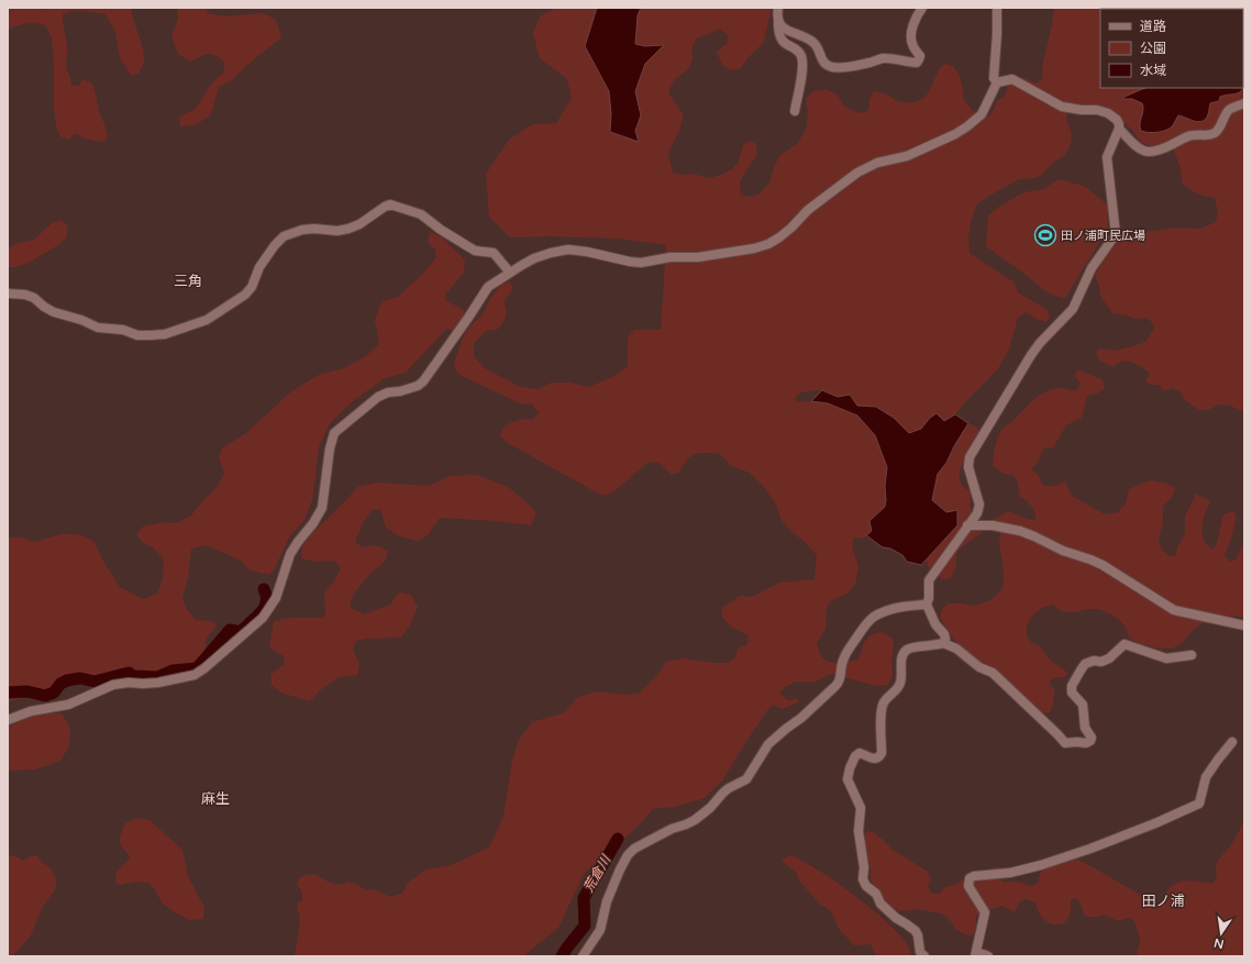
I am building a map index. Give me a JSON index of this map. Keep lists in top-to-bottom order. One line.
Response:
{"districts":["三角","麻生","田ノ浦"],"water":["荒倉川"],"places":{"sports":["田ノ浦町民広場"]},"legend":["道路","公園","水域"],"north":"bottom"}
